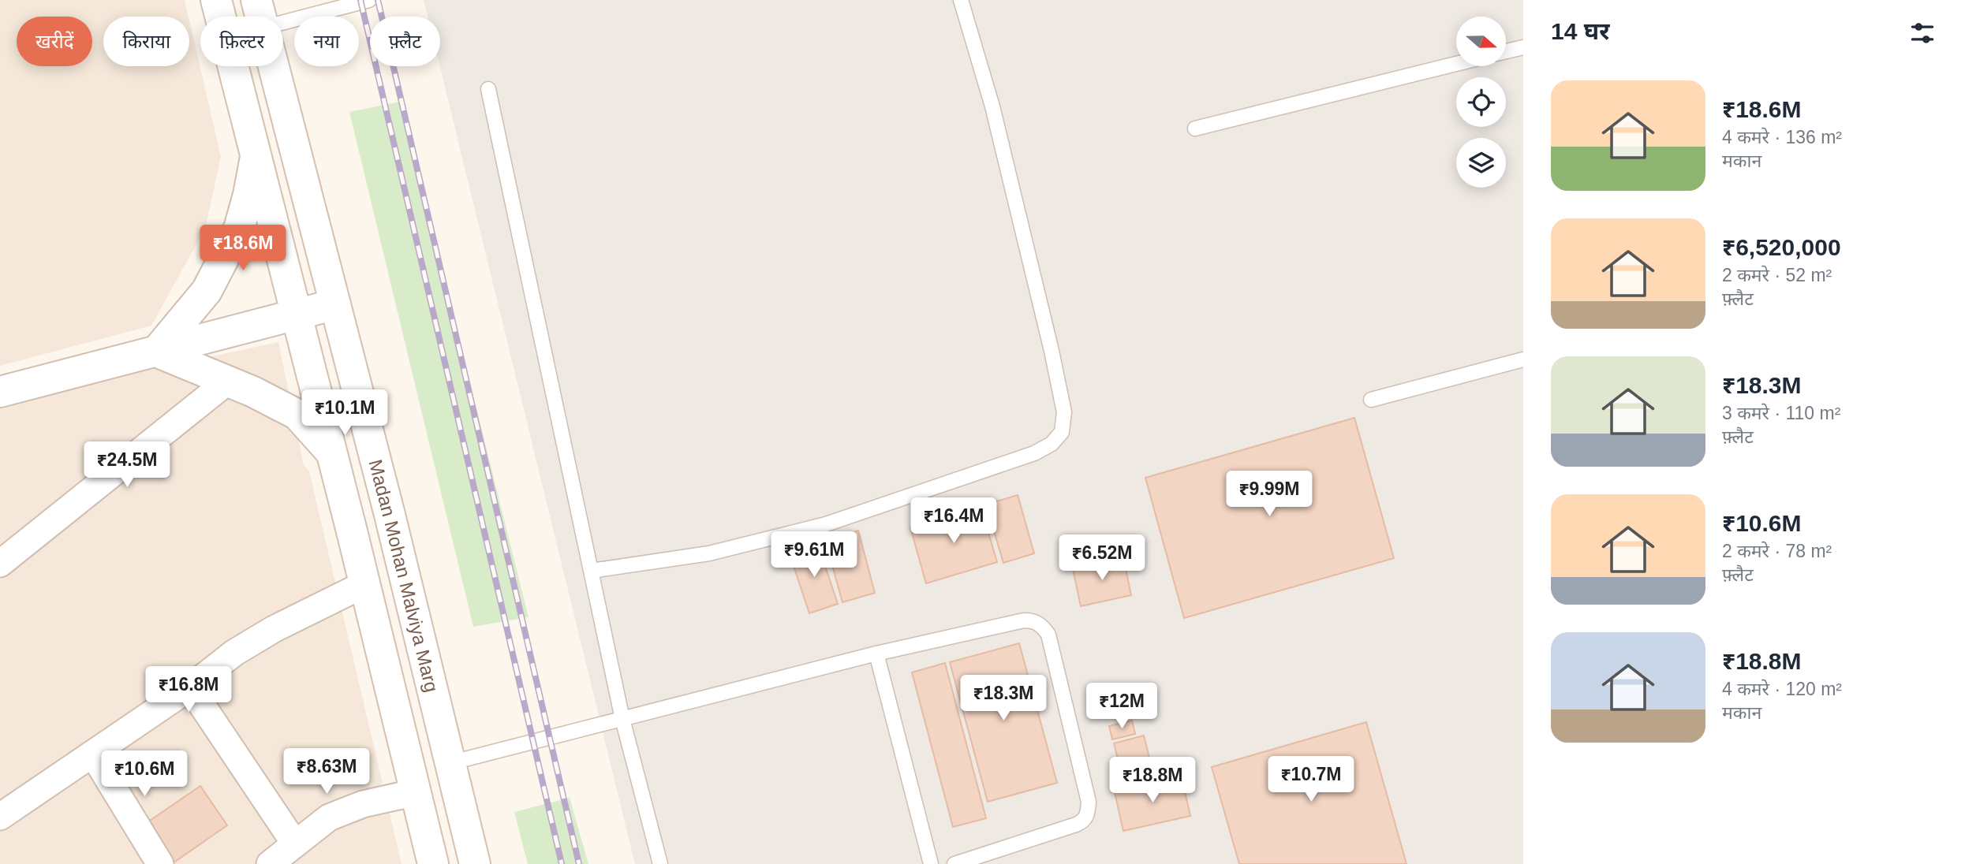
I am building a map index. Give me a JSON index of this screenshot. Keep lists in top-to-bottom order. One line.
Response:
{"streets":{"main road":["Madan Mohan Malviya Marg"]},"north":"right","page":{"heading":"14 घर","chip":["खरीदें","किराया","फ़िल्टर","नया","फ़्लैट"],"list":[{"name":"₹18.6M","note":"4 कमरे · 136 m² · मकान"},{"name":"₹6,520,000","note":"2 कमरे · 52 m² · फ़्लैट"},{"name":"₹18.3M","note":"3 कमरे · 110 m² · फ़्लैट"},{"name":"₹10.6M","note":"2 कमरे · 78 m² · फ़्लैट"},{"name":"₹18.8M","note":"4 कमरे · 120 m² · मकान"}],"price":["₹18.6M","₹10.1M","₹24.5M","₹9.99M","₹16.4M","₹9.61M","₹6.52M","₹16.8M","₹18.3M","₹12M","₹8.63M","₹10.6M","₹10.7M","₹18.8M"]}}
